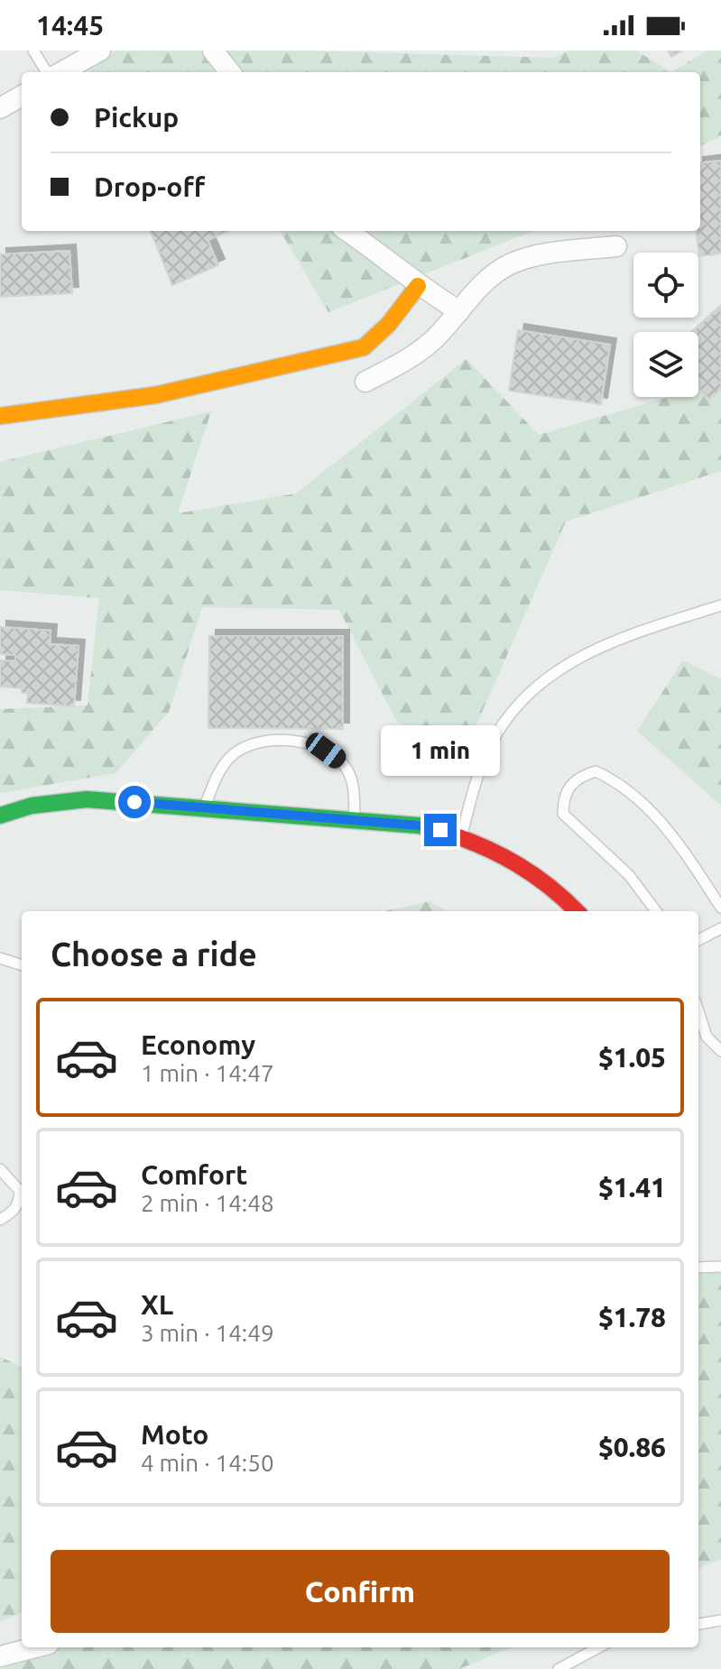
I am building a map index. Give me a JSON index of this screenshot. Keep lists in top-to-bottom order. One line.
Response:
{"page":{"status":"14:45","banner":["Pickup","Drop-off"],"bubble":"1 min","heading":"Choose a ride","list":[{"name":"Economy","note":"1 min · 14:47","value":"$1.05"},{"name":"Comfort","note":"2 min · 14:48","value":"$1.41"},{"name":"XL","note":"3 min · 14:49","value":"$1.78"},{"name":"Moto","note":"4 min · 14:50","value":"$0.86"}],"buttons":"Confirm"}}
